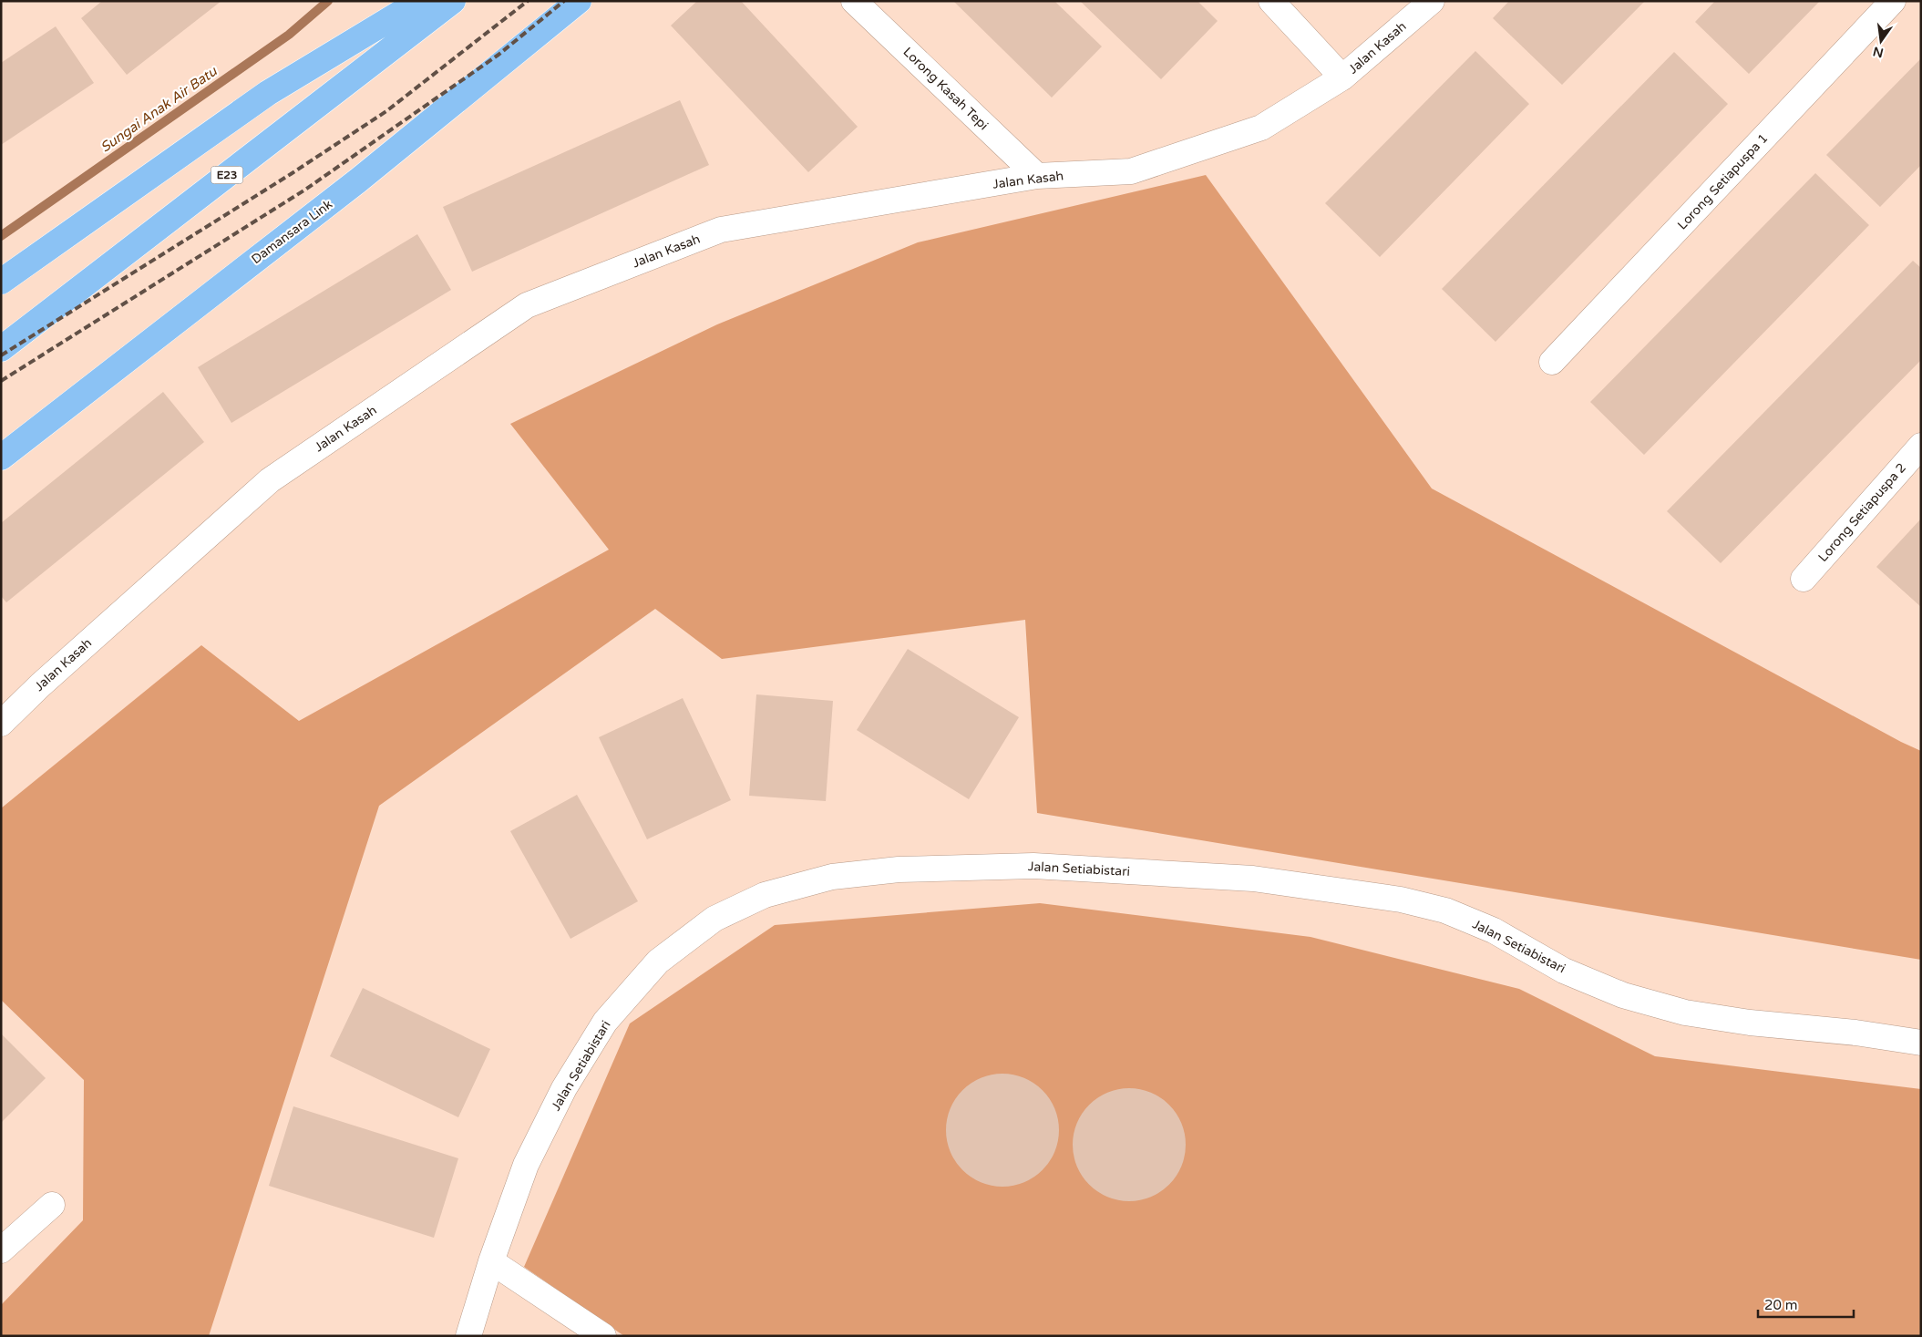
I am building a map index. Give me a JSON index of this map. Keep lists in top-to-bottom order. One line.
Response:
{"streets":{"highway":["E23","Damansara Link"],"street":["Jalan Kasah","Lorong Kasah Tepi","Lorong Setiapuspa 1","Lorong Setiapuspa 2","Jalan Setiabistari"]},"crossings":[["Jalan Kasah","Lorong Kasah Tepi"]],"water":["Sungai Anak Air Batu"],"scale_bar":"20 m","north":"bottom"}
